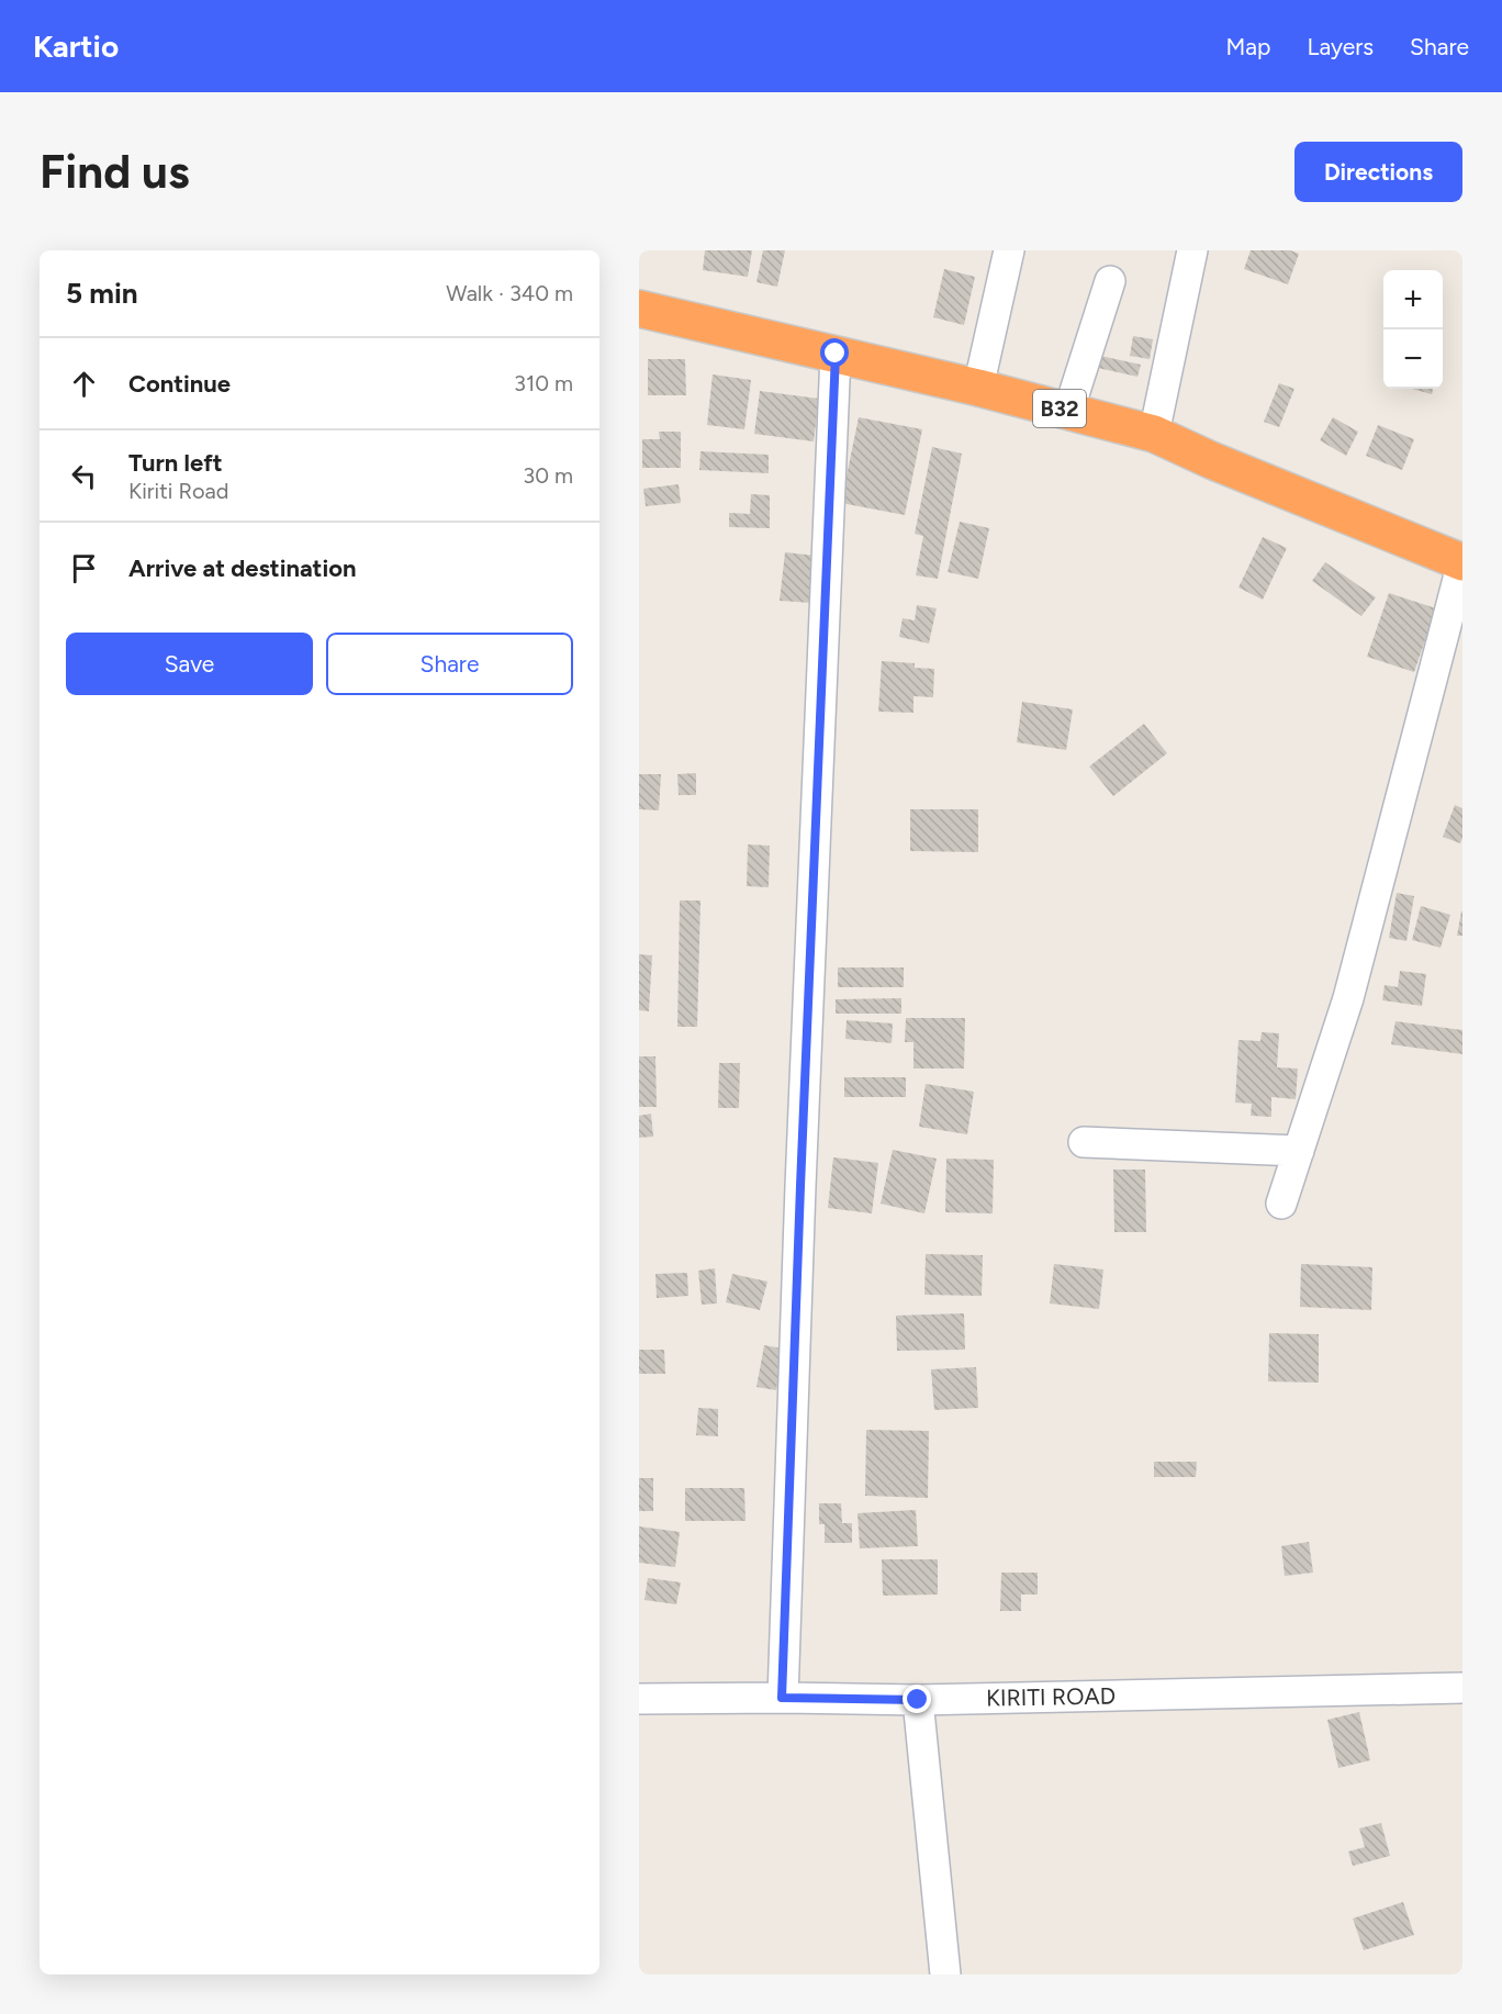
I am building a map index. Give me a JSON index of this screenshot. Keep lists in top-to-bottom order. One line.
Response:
{"streets":{"highway":["B32"],"street":["KIRITI ROAD"]},"page":{"header":"Kartio","nav":["Map","Layers","Share"],"buttons":["Directions",["Save","Share"]],"title":"Find us","heading":["5 min","Walk · 340 m"],"map_buttons":["+","−"],"list":[["Continue","310 m"],["Turn left","Kiriti Road","30 m"],"Arrive at destination"]}}
